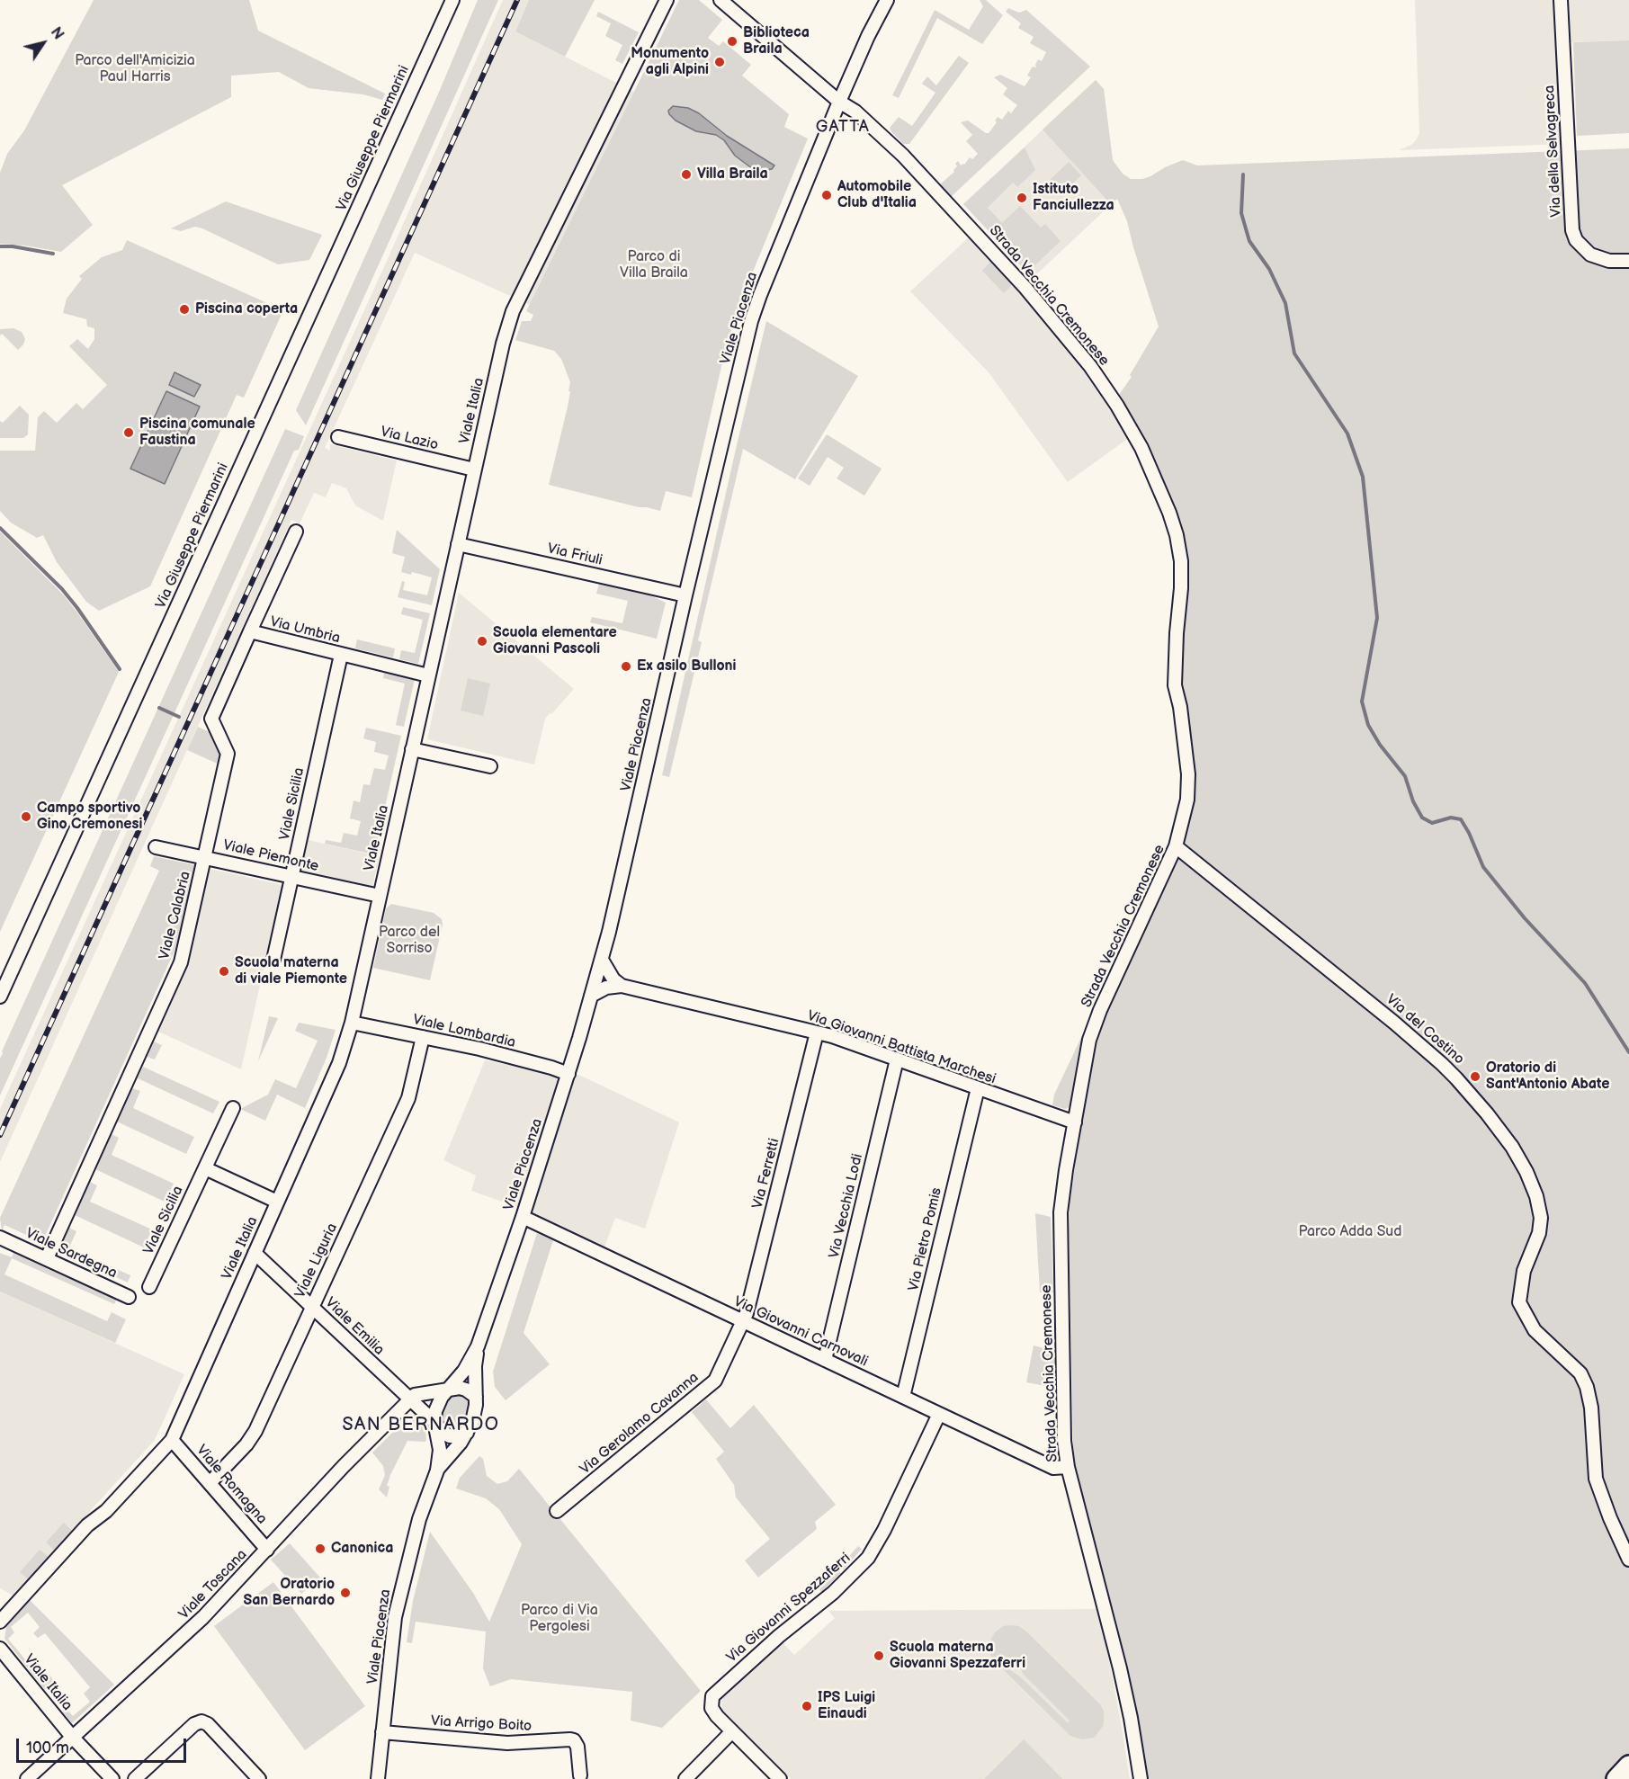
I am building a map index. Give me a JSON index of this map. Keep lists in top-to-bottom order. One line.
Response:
{"streets":{"street":["Via Giuseppe Piermarini","Via della Selvagreca","Strada Vecchia Cremonese","Viale Piacenza","Viale Italia","Via Lazio","Via Friuli","Via Umbria","Viale Sicilia","Viale Piemonte","Viale Calabria","Via del Costino","Viale Lombardia","Via Giovanni Battista Marchesi","Via Ferretti","Via Vecchia Lodi","Via Pietro Pomis","Viale Sardegna","Viale Liguria","Viale Emilia","Via Giovanni Carnovali","Via Gerolamo Cavanna","Viale Romagna","Viale Toscana","Via Giovanni Spezzaferri","Via Arrigo Boito"]},"crossings":[["Strada Vecchia Cremonese","Viale Piacenza"],["Strada Vecchia Cremonese","Via del Costino"],["Strada Vecchia Cremonese","Via Giovanni Battista Marchesi"],["Strada Vecchia Cremonese","Via Giovanni Carnovali"],["Viale Piacenza","Via Friuli"],["Viale Piacenza","Viale Lombardia"],["Viale Piacenza","Via Giovanni Battista Marchesi"],["Viale Piacenza","Viale Emilia"],["Viale Piacenza","Via Giovanni Carnovali"],["Viale Piacenza","Via Arrigo Boito"],["Viale Italia","Via Lazio"],["Viale Italia","Via Friuli"],["Viale Italia","Via Umbria"],["Viale Italia","Viale Piemonte"],["Viale Italia","Viale Lombardia"],["Viale Italia","Viale Emilia"],["Viale Italia","Viale Romagna"],["Viale Italia","Viale Toscana"],["Via Umbria","Viale Sicilia"],["Via Umbria","Viale Calabria"],["Viale Sicilia","Viale Piemonte"],["Viale Piemonte","Viale Calabria"],["Viale Calabria","Viale Sardegna"],["Viale Lombardia","Viale Liguria"],["Via Giovanni Battista Marchesi","Via Ferretti"],["Via Giovanni Battista Marchesi","Via Vecchia Lodi"],["Via Giovanni Battista Marchesi","Via Pietro Pomis"],["Via Ferretti","Via Giovanni Carnovali"],["Via Ferretti","Via Gerolamo Cavanna"],["Via Vecchia Lodi","Via Giovanni Carnovali"],["Via Pietro Pomis","Via Giovanni Carnovali"],["Viale Liguria","Viale Emilia"],["Viale Liguria","Viale Romagna"],["Viale Emilia","Viale Toscana"],["Via Giovanni Carnovali","Via Gerolamo Cavanna"],["Via Giovanni Carnovali","Via Giovanni Spezzaferri"],["Viale Romagna","Viale Toscana"]],"districts":["GATTA","SAN BERNARDO"],"parks":["Parco dell'Amicizia Paul Harris","Parco di Villa Braila","Parco del Sorriso","Parco Adda Sud","Parco di Via Pergolesi"],"places":["Biblioteca Braila","Monumento agli Alpini","Villa Braila","Automobile Club d'Italia","Istituto Fanciullezza","Piscina coperta","Piscina comunale Faustina","Scuola elementare Giovanni Pascoli","Ex asilo Bulloni","Campo sportivo Gino Cremonesi","Scuola materna di viale Piemonte","Oratorio di Sant'Antonio Abate","Canonica","Oratorio San Bernardo","Scuola materna Giovanni Spezzaferri","IPS Luigi Einaudi"],"scale_bar":"100 m","north":"top right"}
